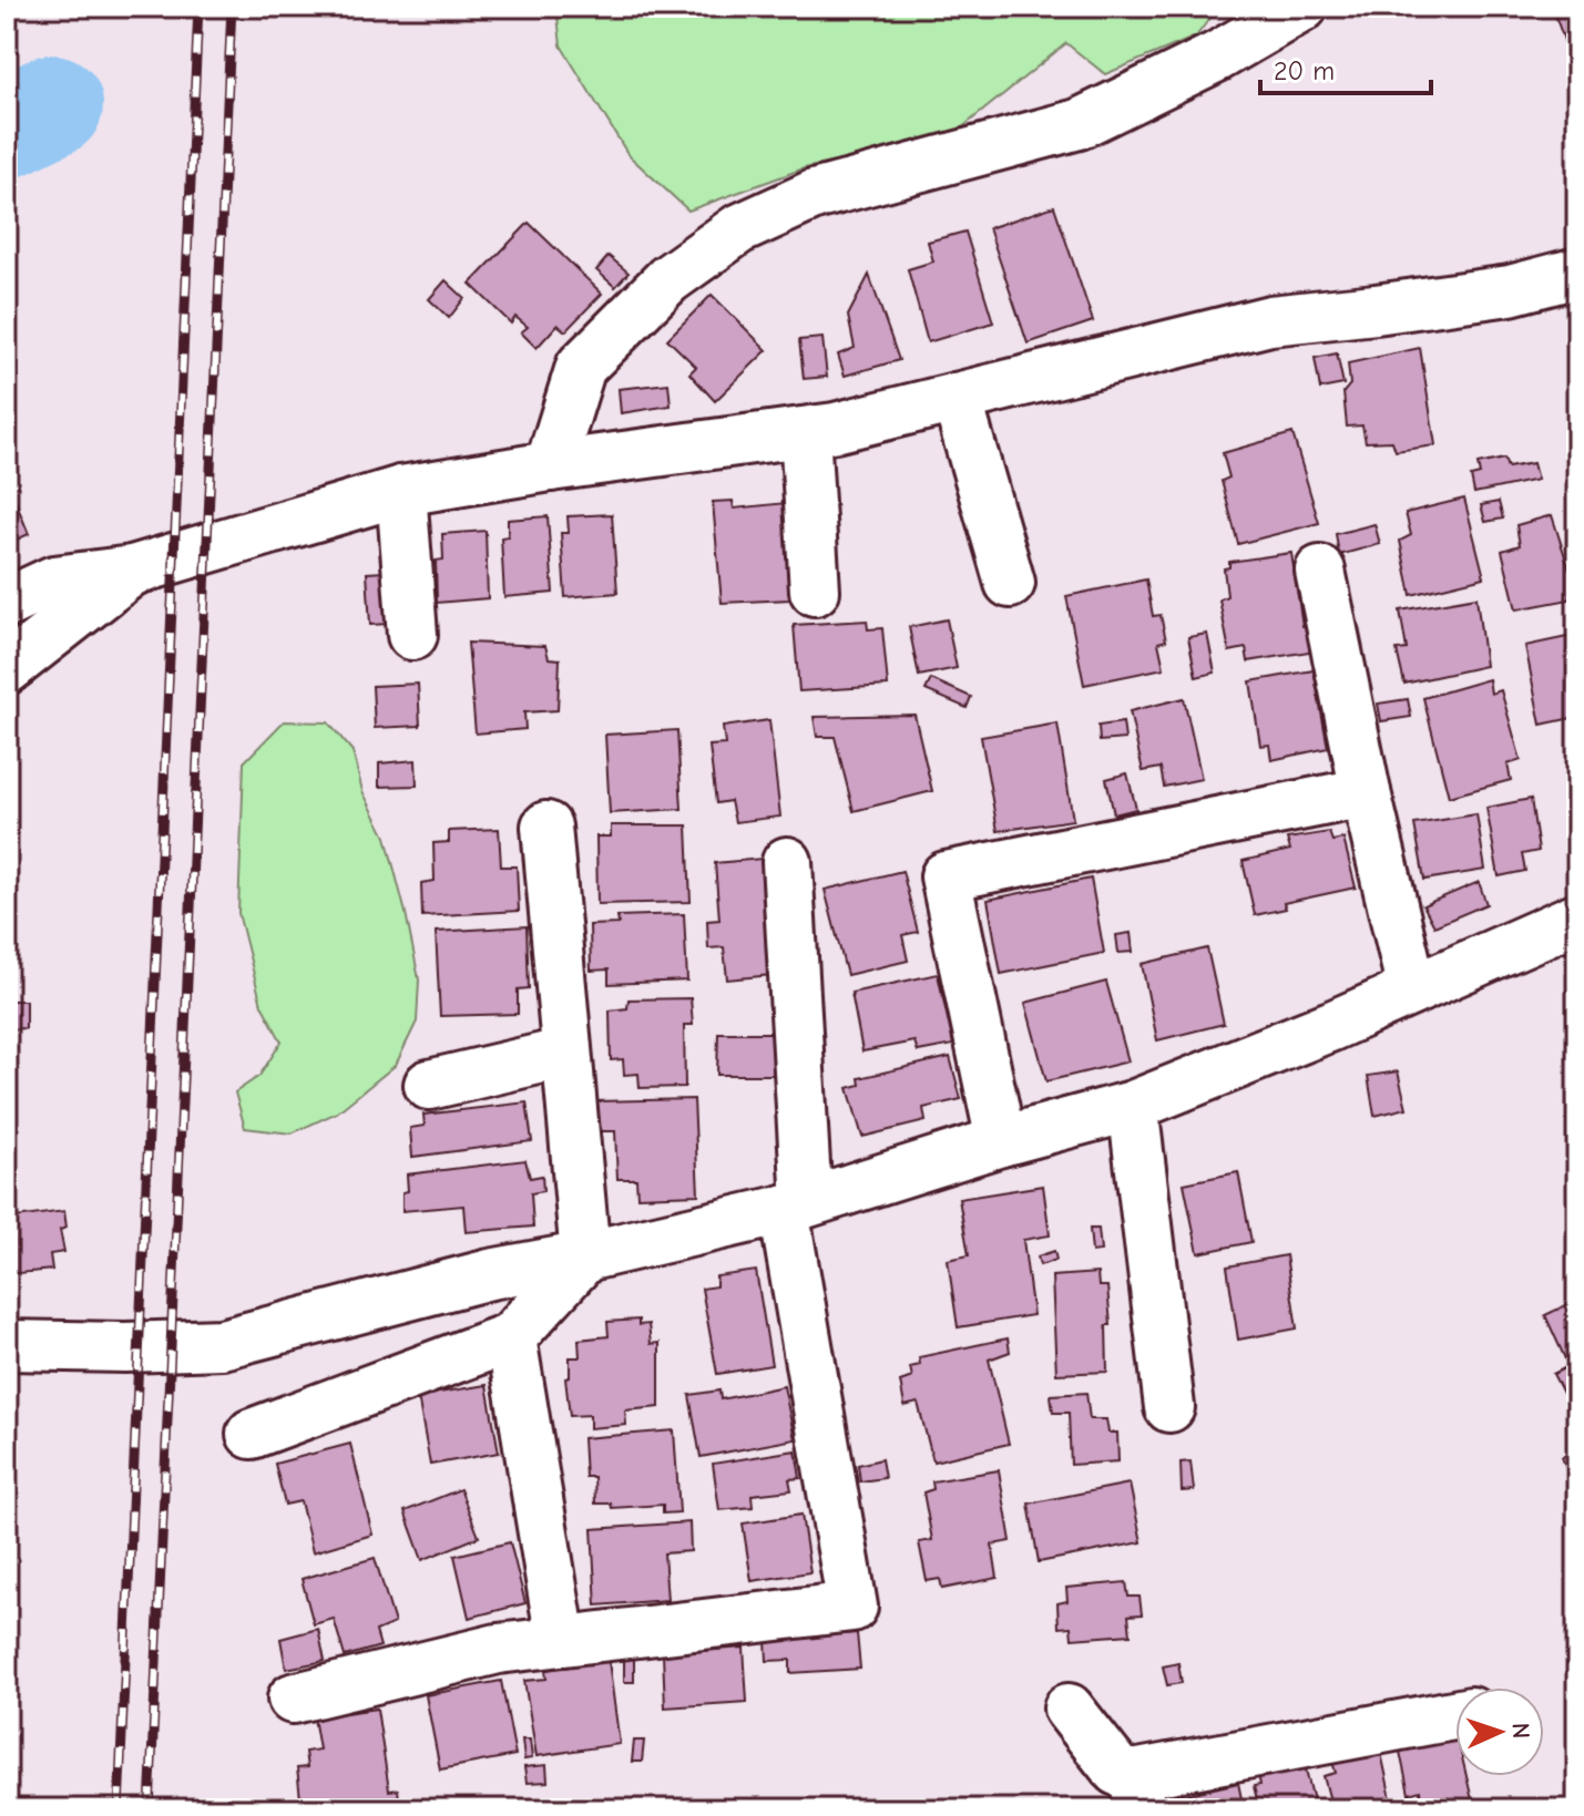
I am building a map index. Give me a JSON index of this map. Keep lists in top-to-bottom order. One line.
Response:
{"scale_bar":"20 m","north":"right"}
